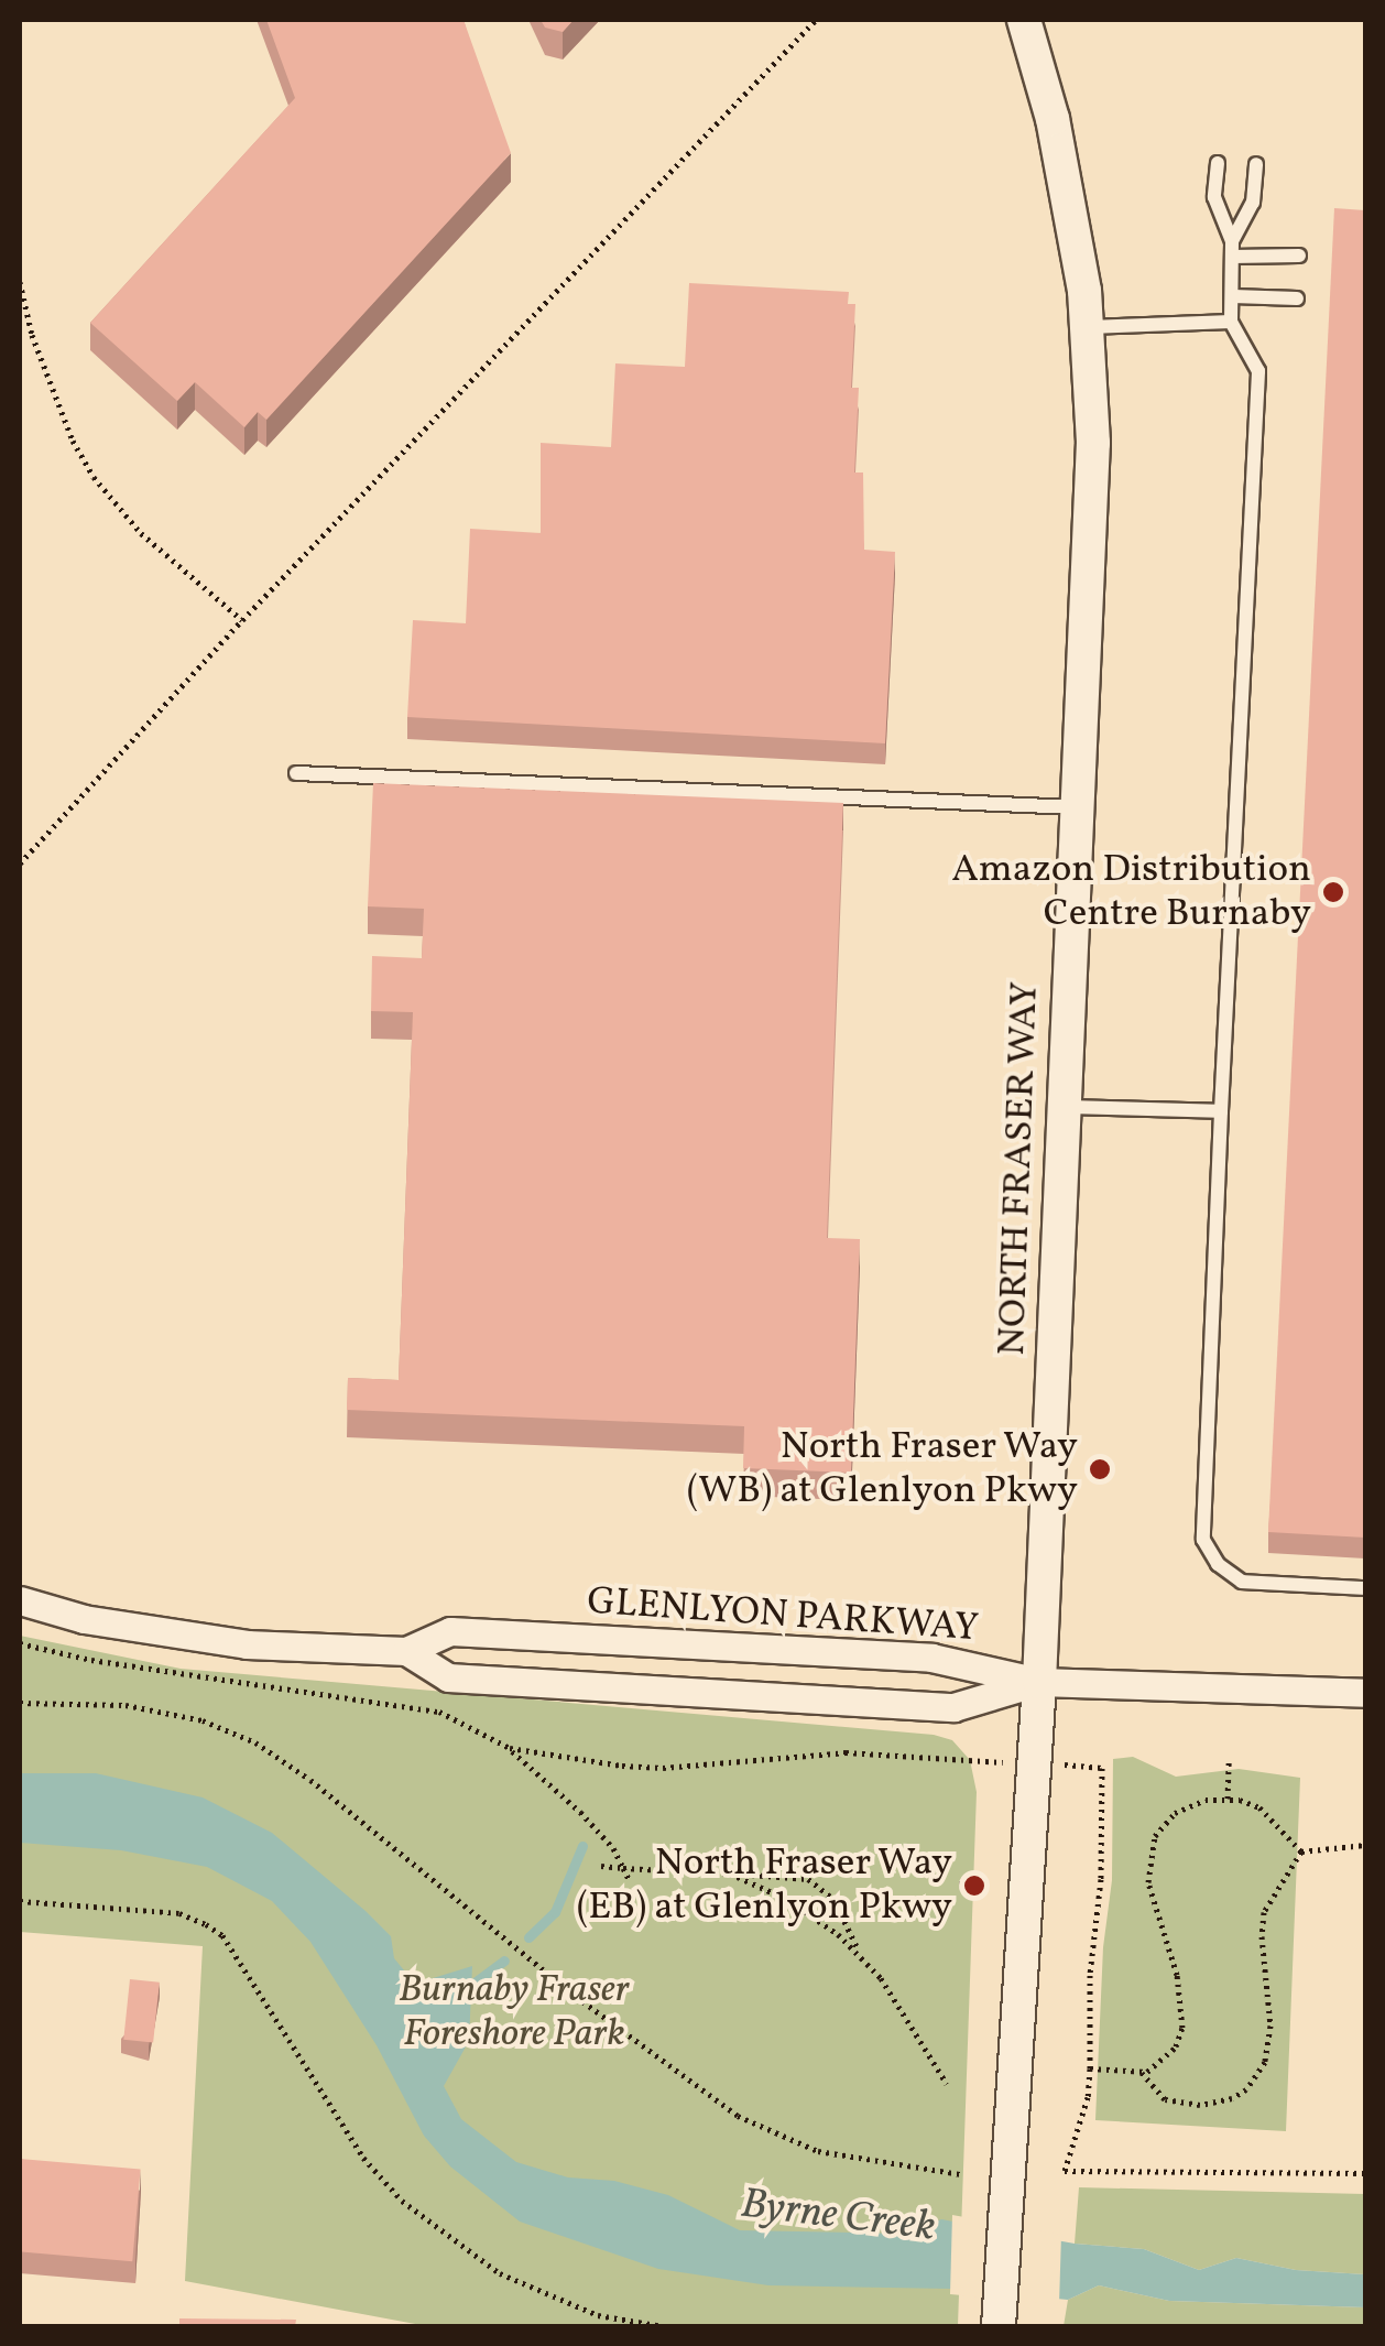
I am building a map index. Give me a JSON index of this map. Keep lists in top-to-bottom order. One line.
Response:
{"streets":{"street":["NORTH FRASER WAY","GLENLYON PARKWAY"]},"crossings":[["NORTH FRASER WAY","GLENLYON PARKWAY"]],"water":["Byrne Creek"],"parks":["Burnaby Fraser Foreshore Park"],"places":["Amazon Distribution Centre Burnaby","North Fraser Way (WB) at Glenlyon Pkwy","North Fraser Way (EB) at Glenlyon Pkwy"]}
